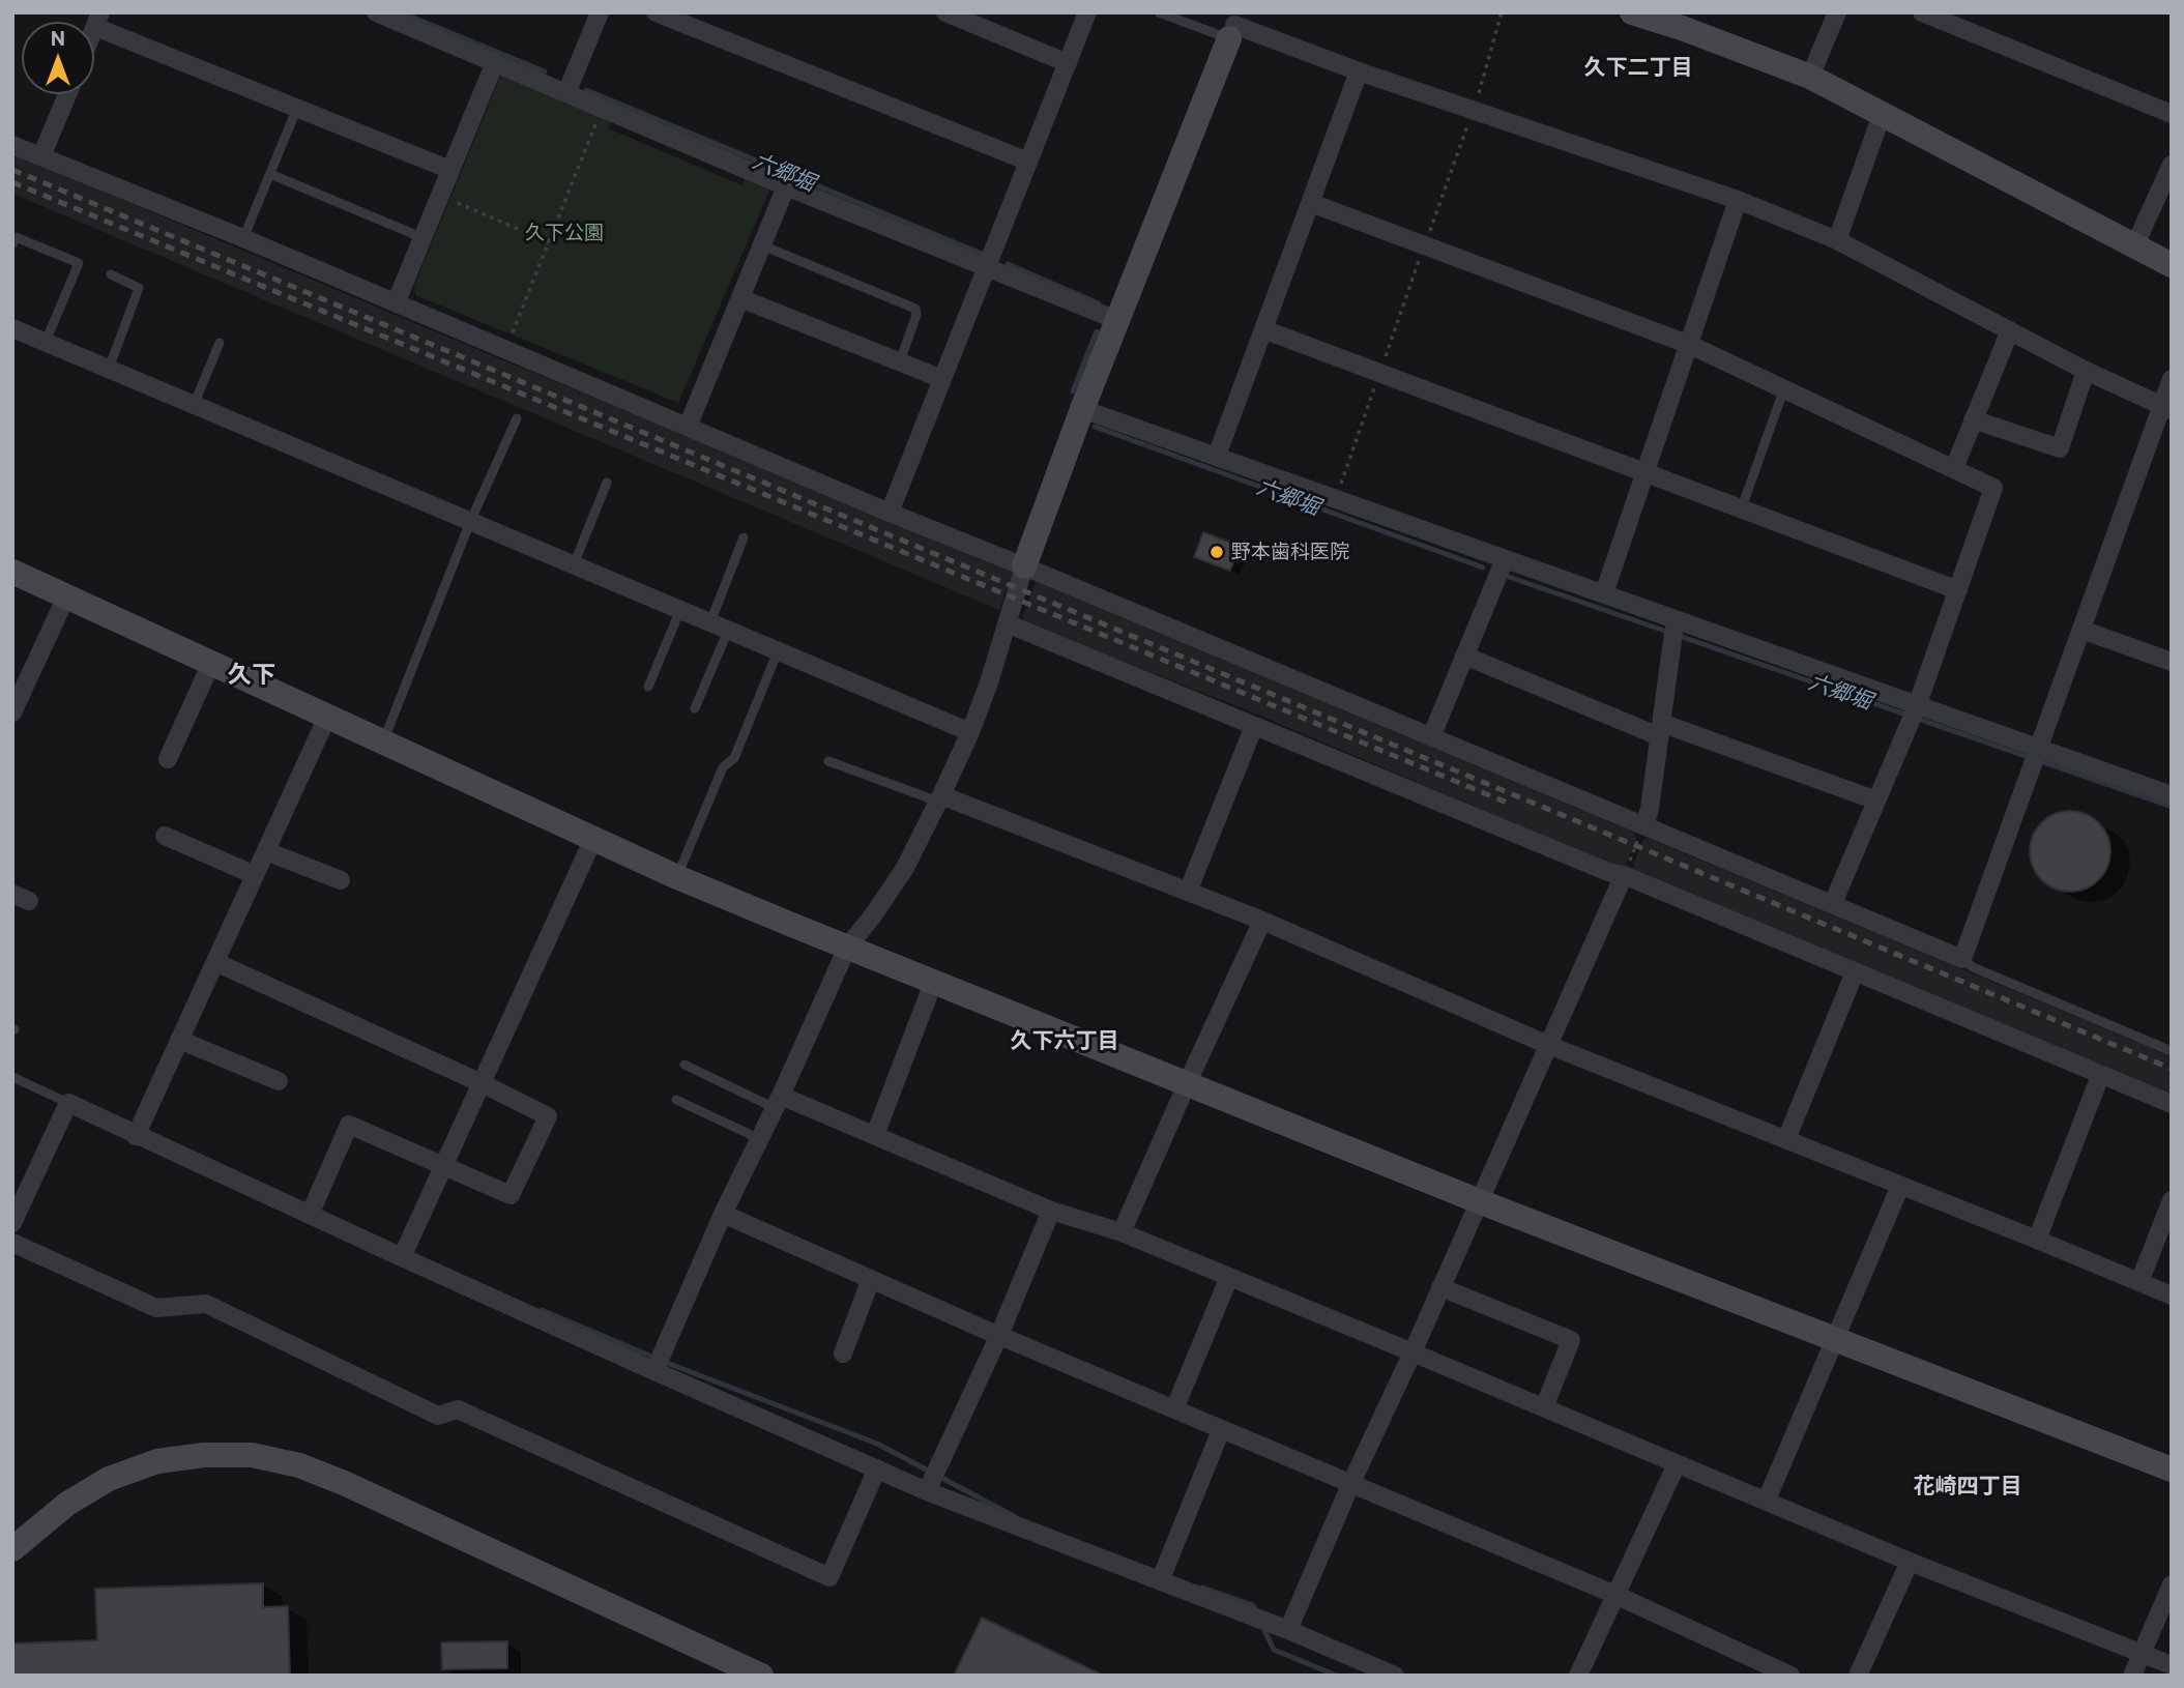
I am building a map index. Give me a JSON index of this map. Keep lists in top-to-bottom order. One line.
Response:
{"districts":["久下二丁目","久下","久下六丁目","花崎四丁目"],"water":["六郷堀"],"parks":["久下公園"],"places":["野本歯科医院"],"north":"top"}
